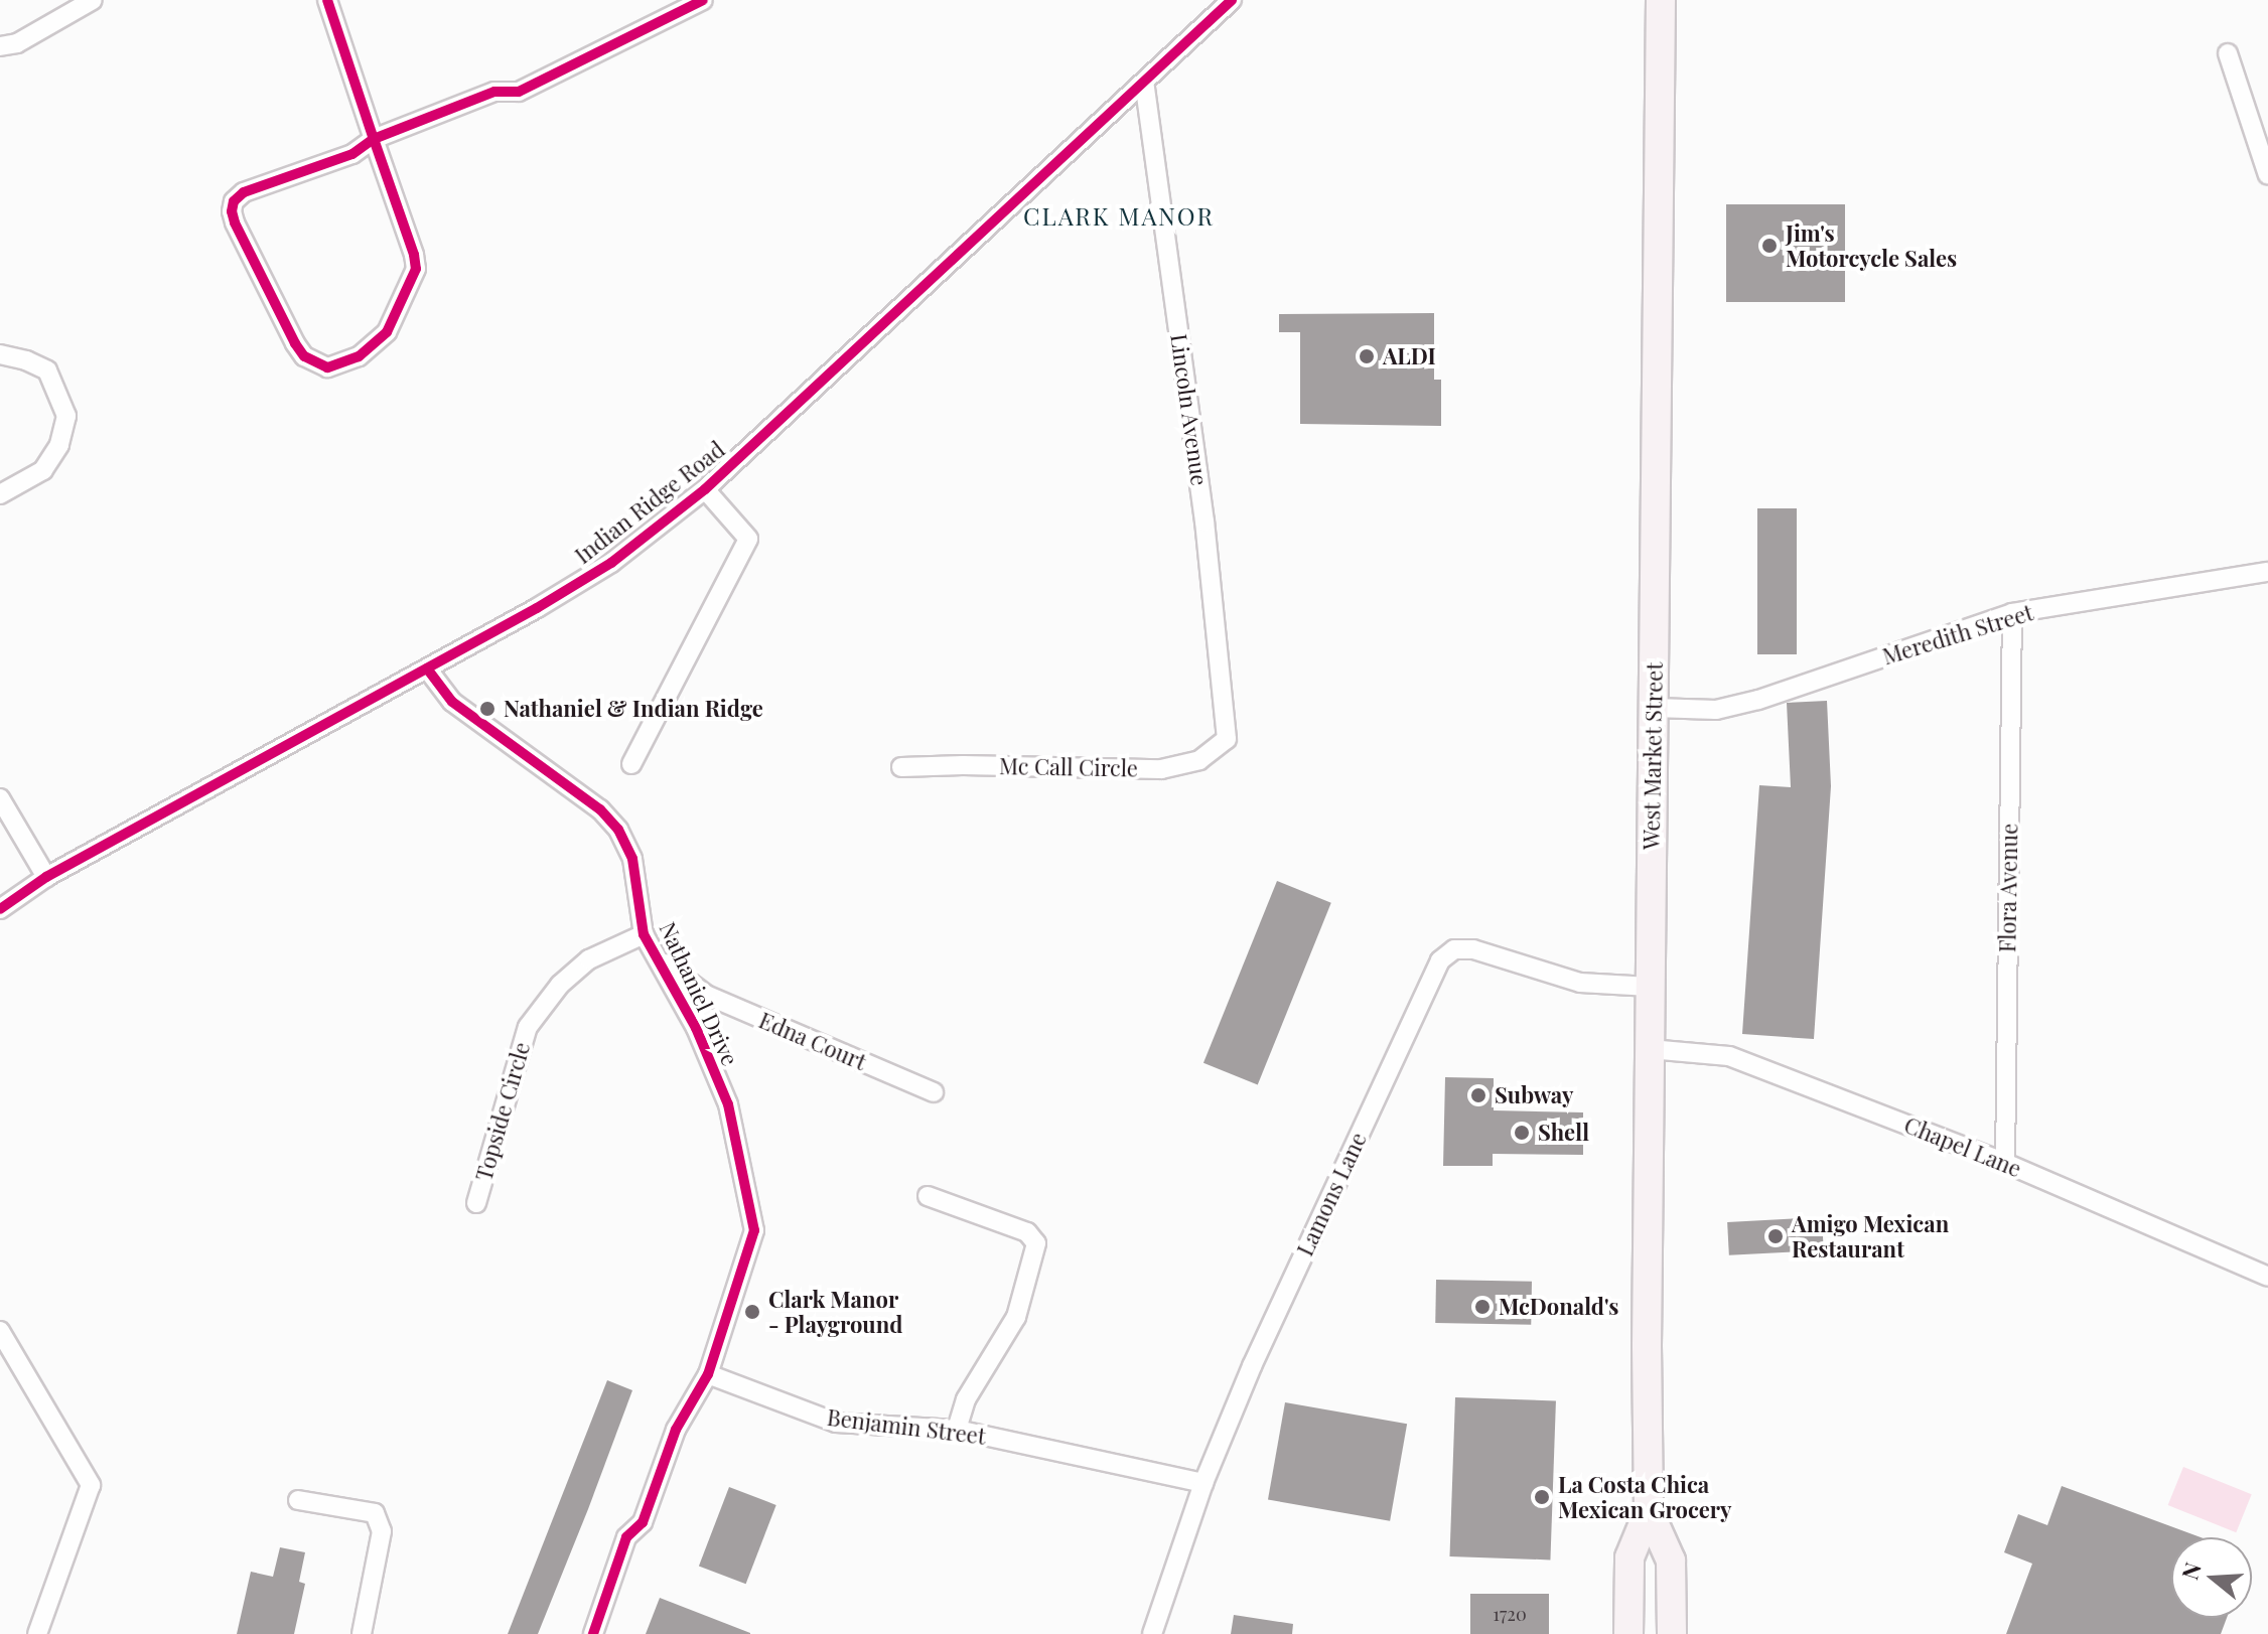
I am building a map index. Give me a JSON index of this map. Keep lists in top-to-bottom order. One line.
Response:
{"streets":{"main road":["West Market Street"],"street":["Lincoln Avenue","Indian Ridge Road","Meredith Street","Mc Call Circle","Flora Avenue","Nathaniel Drive","Edna Court","Topside Circle","Chapel Lane","Lamons Lane","Benjamin Street"]},"crossings":[["Lincoln Avenue","Indian Ridge Road"],["Lincoln Avenue","Mc Call Circle"],["Indian Ridge Road","Nathaniel Drive"],["Meredith Street","West Market Street"],["Meredith Street","Flora Avenue"],["West Market Street","Chapel Lane"],["West Market Street","Lamons Lane"],["Flora Avenue","Chapel Lane"],["Nathaniel Drive","Edna Court"],["Nathaniel Drive","Topside Circle"],["Nathaniel Drive","Benjamin Street"],["Lamons Lane","Benjamin Street"]],"districts":["CLARK MANOR"],"places":["Jim's Motorcycle Sales","ALDI","Nathaniel & Indian Ridge","Subway","Shell","Amigo Mexican Restaurant","McDonald's","Clark Manor - Playground","La Costa Chica Mexican Grocery"],"house_numbers":["1720"],"north":"left"}
